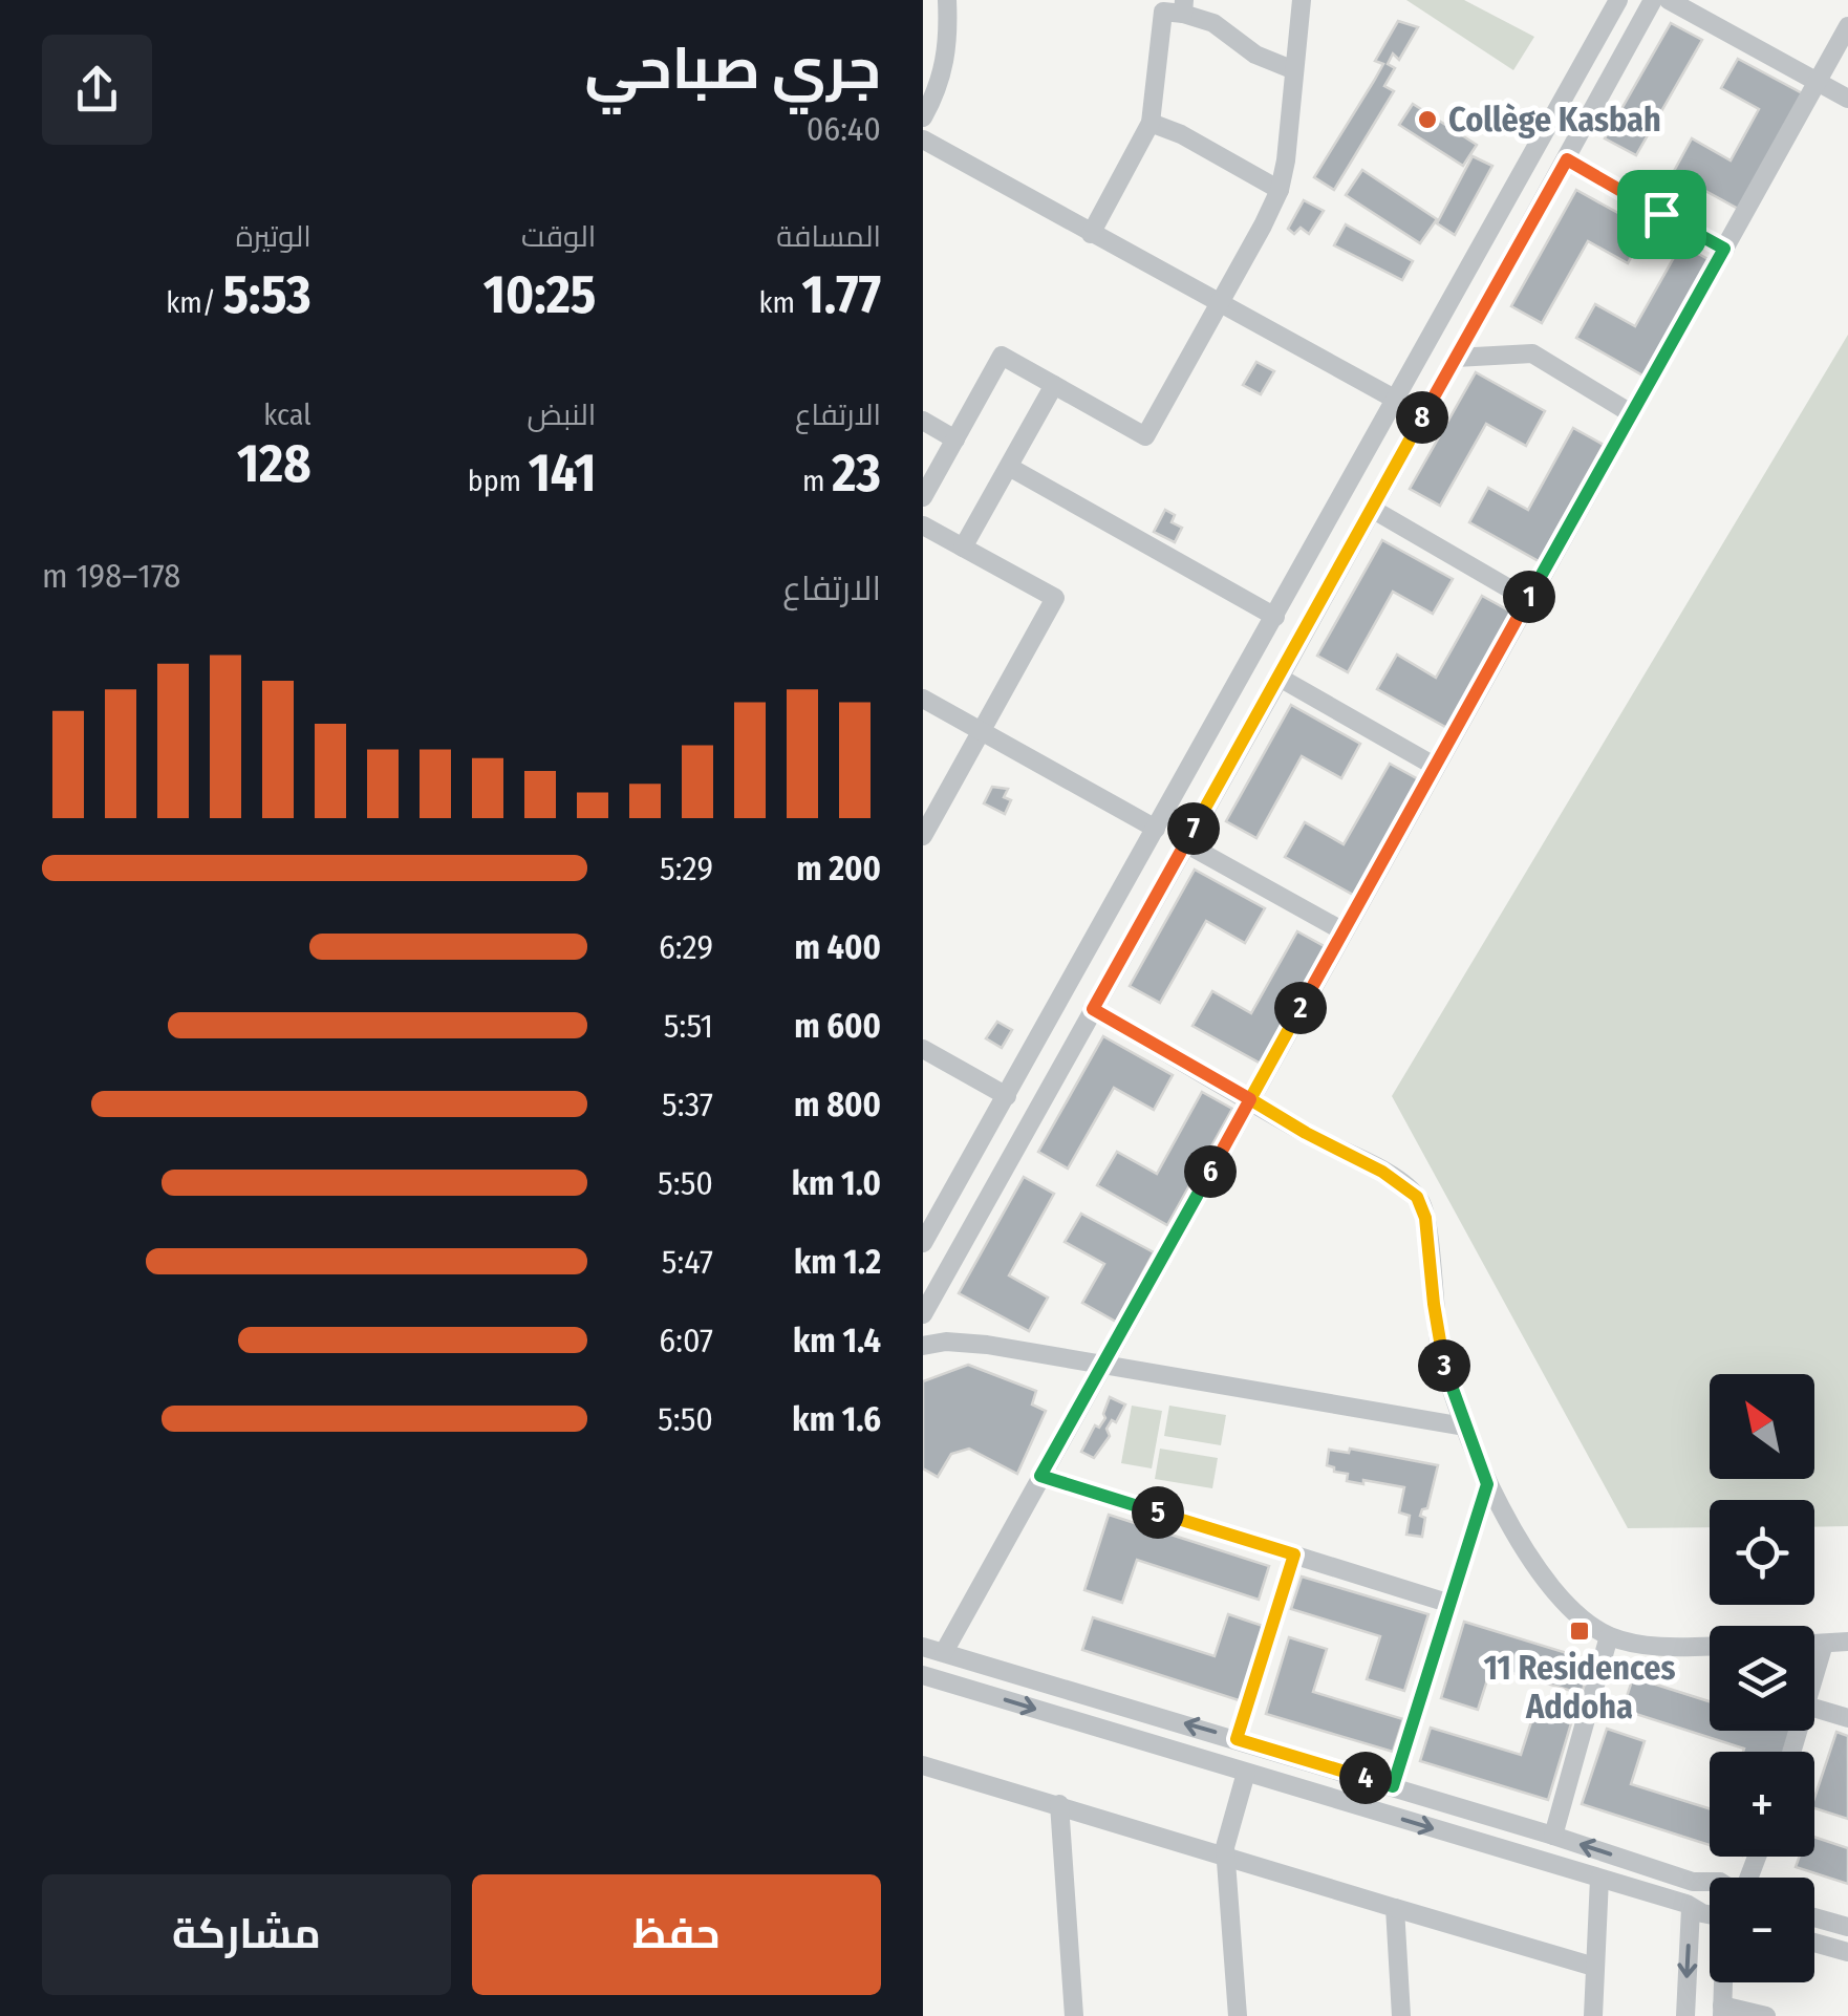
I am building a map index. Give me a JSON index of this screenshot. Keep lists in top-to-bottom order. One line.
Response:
{"places":{"other":["Collège Kasbah"],"transit":["11 Residences Addoha"]},"north":"top left","page":{"heading":["جري صباحي","06:40"],"stats":[["المسافة","1.77 km"],["الوقت","10:25"],["الوتيرة","5:53 /km"],["الارتفاع","23 m"],["النبض","141 bpm"],["kcal","128"]],"pins":["8","1","7","2","6","3","5","4"],"chart":["الارتفاع","178–198 m"],"list":[{"name":"200 m","note":"5:29"},{"name":"400 m","note":"6:29"},{"name":"600 m","note":"5:51"},{"name":"800 m","note":"5:37"},{"name":"1.0 km","note":"5:50"},{"name":"1.2 km","note":"5:47"},{"name":"1.4 km","note":"6:07"},{"name":"1.6 km","note":"5:50"}],"map_buttons":["+","−"],"buttons":["حفظ","مشاركة"]}}
